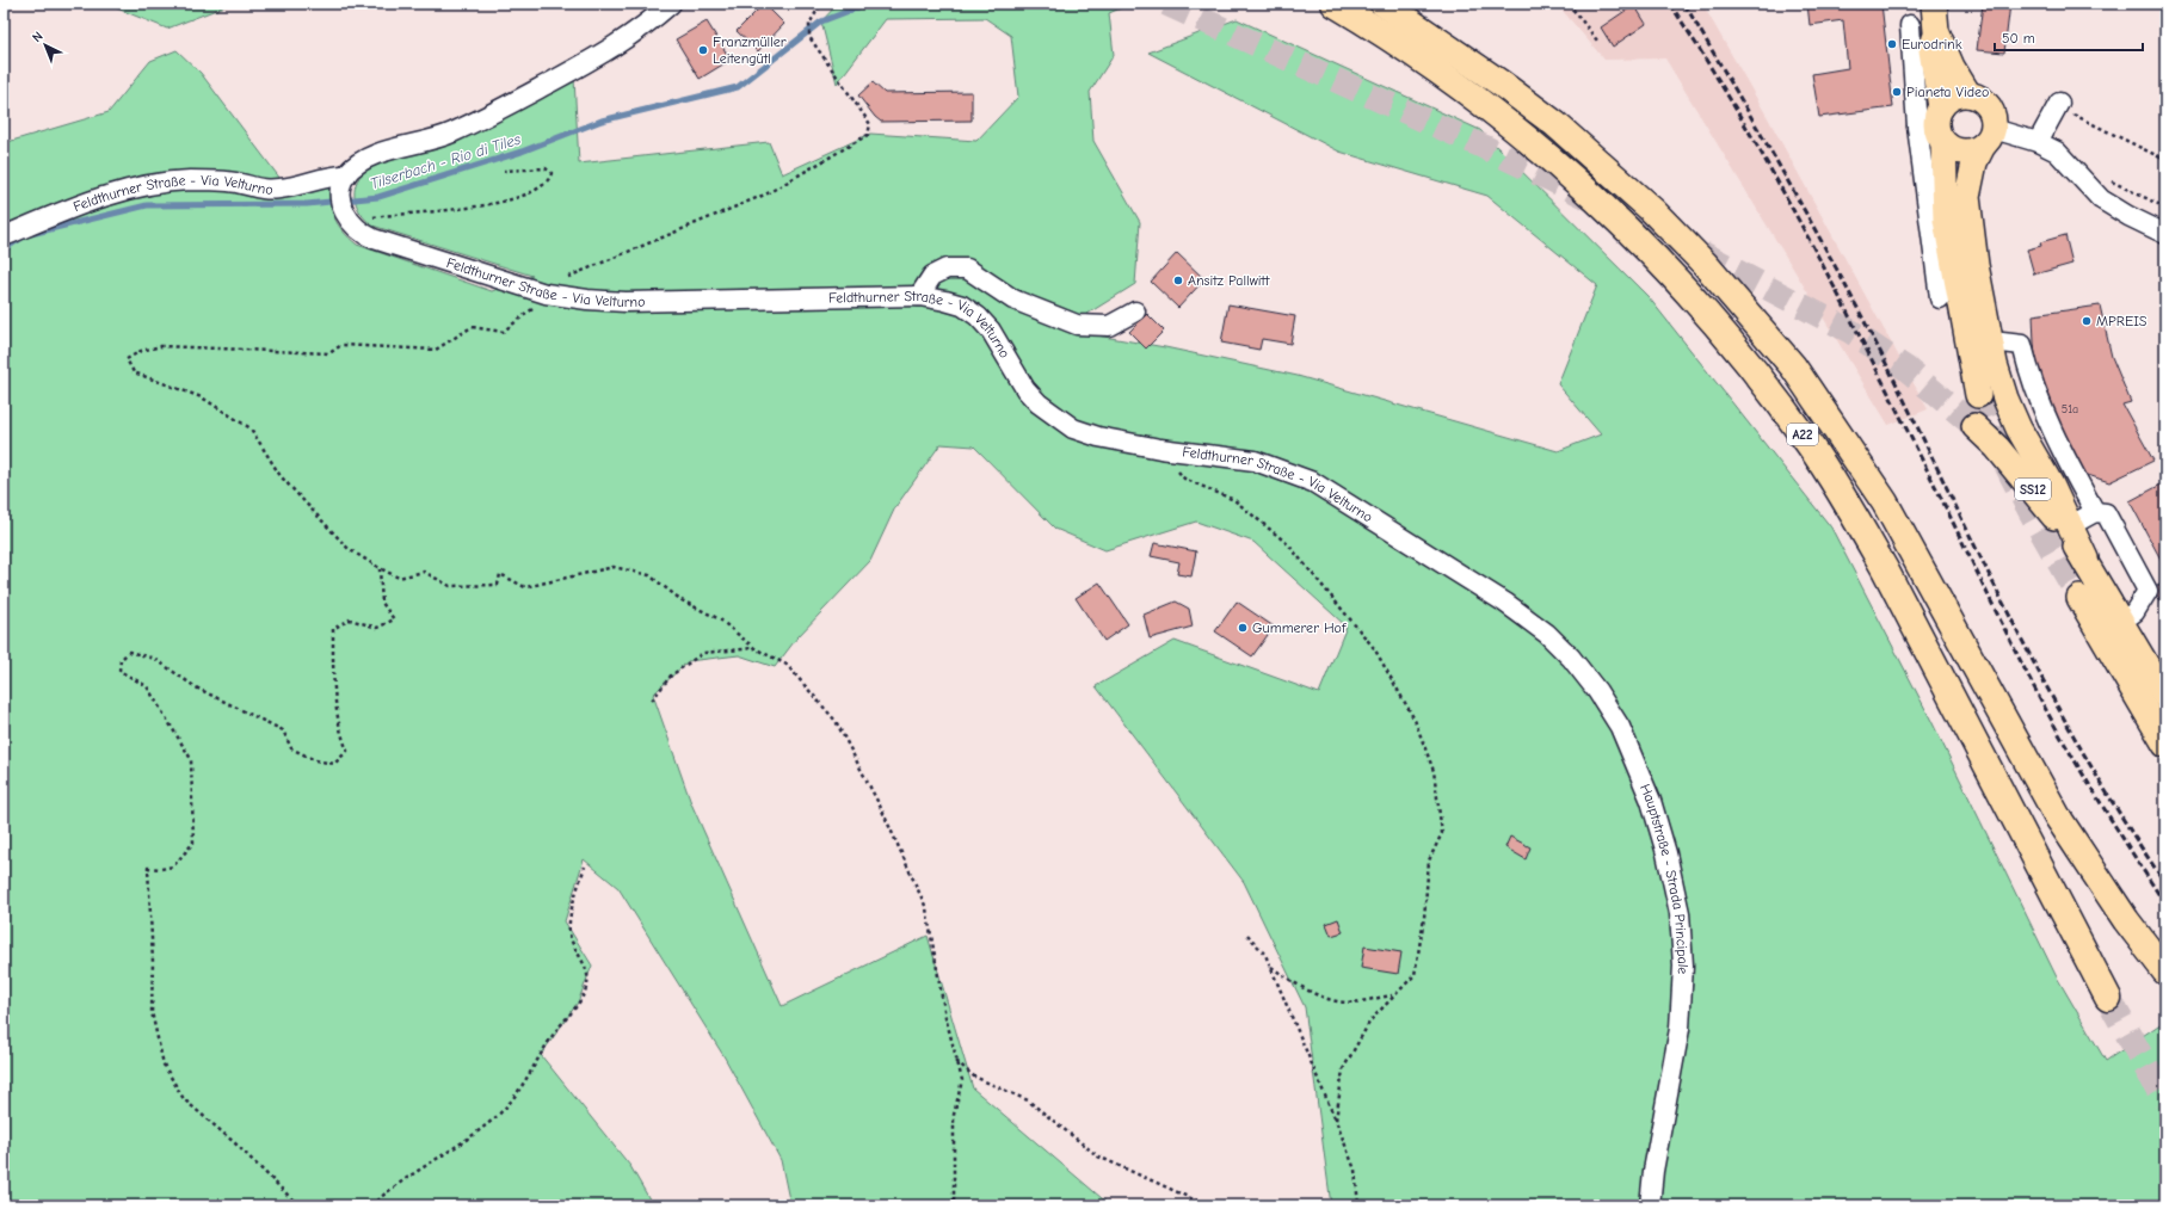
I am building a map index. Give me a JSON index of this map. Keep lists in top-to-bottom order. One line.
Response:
{"streets":{"highway":["A22"],"main road":["SS12"],"street":["Feldthurner Straße - Via Velturno","Hauptstraße - Strada Principale"]},"crossings":[["Feldthurner Straße - Via Velturno","Hauptstraße - Strada Principale"]],"water":["Tilserbach - Rio di Tiles"],"places":["Eurodrink","Franzmüller Leitengütl","Pianeta Video","Ansitz Pallwitt","MPREIS","Gummerer Hof"],"house_numbers":["51a"],"scale_bar":"50 m","north":"top left"}
